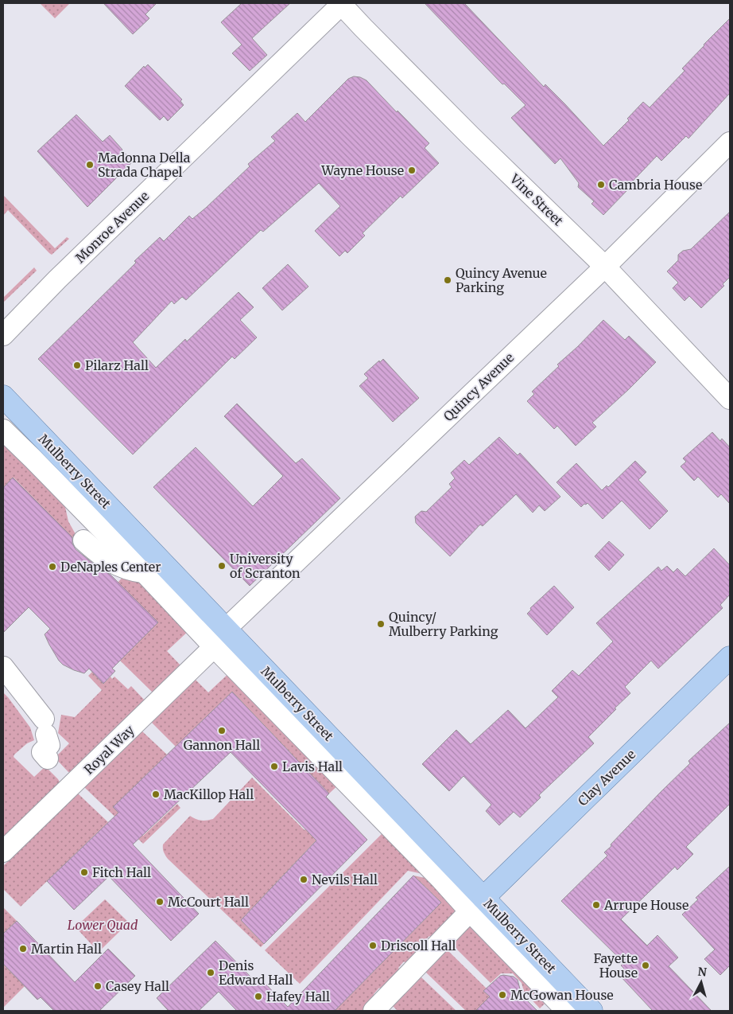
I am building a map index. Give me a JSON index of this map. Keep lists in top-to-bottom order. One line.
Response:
{"streets":{"main road":["Mulberry Street","Clay Avenue"],"street":["Vine Street","Monroe Avenue","Quincy Avenue","Royal Way"]},"crossings":[["Vine Street","Monroe Avenue"],["Vine Street","Quincy Avenue"],["Quincy Avenue","Mulberry Street"],["Mulberry Street","Clay Avenue"]],"parks":["Lower Quad"],"places":["Madonna Della Strada Chapel","Wayne House","Cambria House","Quincy Avenue Parking","Pilarz Hall","University of Scranton","DeNaples Center","Quincy/ Mulberry Parking","Gannon Hall","Lavis Hall","MacKillop Hall","Fitch Hall","Nevils Hall","McCourt Hall","Arrupe House","Driscoll Hall","Martin Hall","Fayette House","Denis Edward Hall","Casey Hall","McGowan House","Hafey Hall"],"north":"top"}
